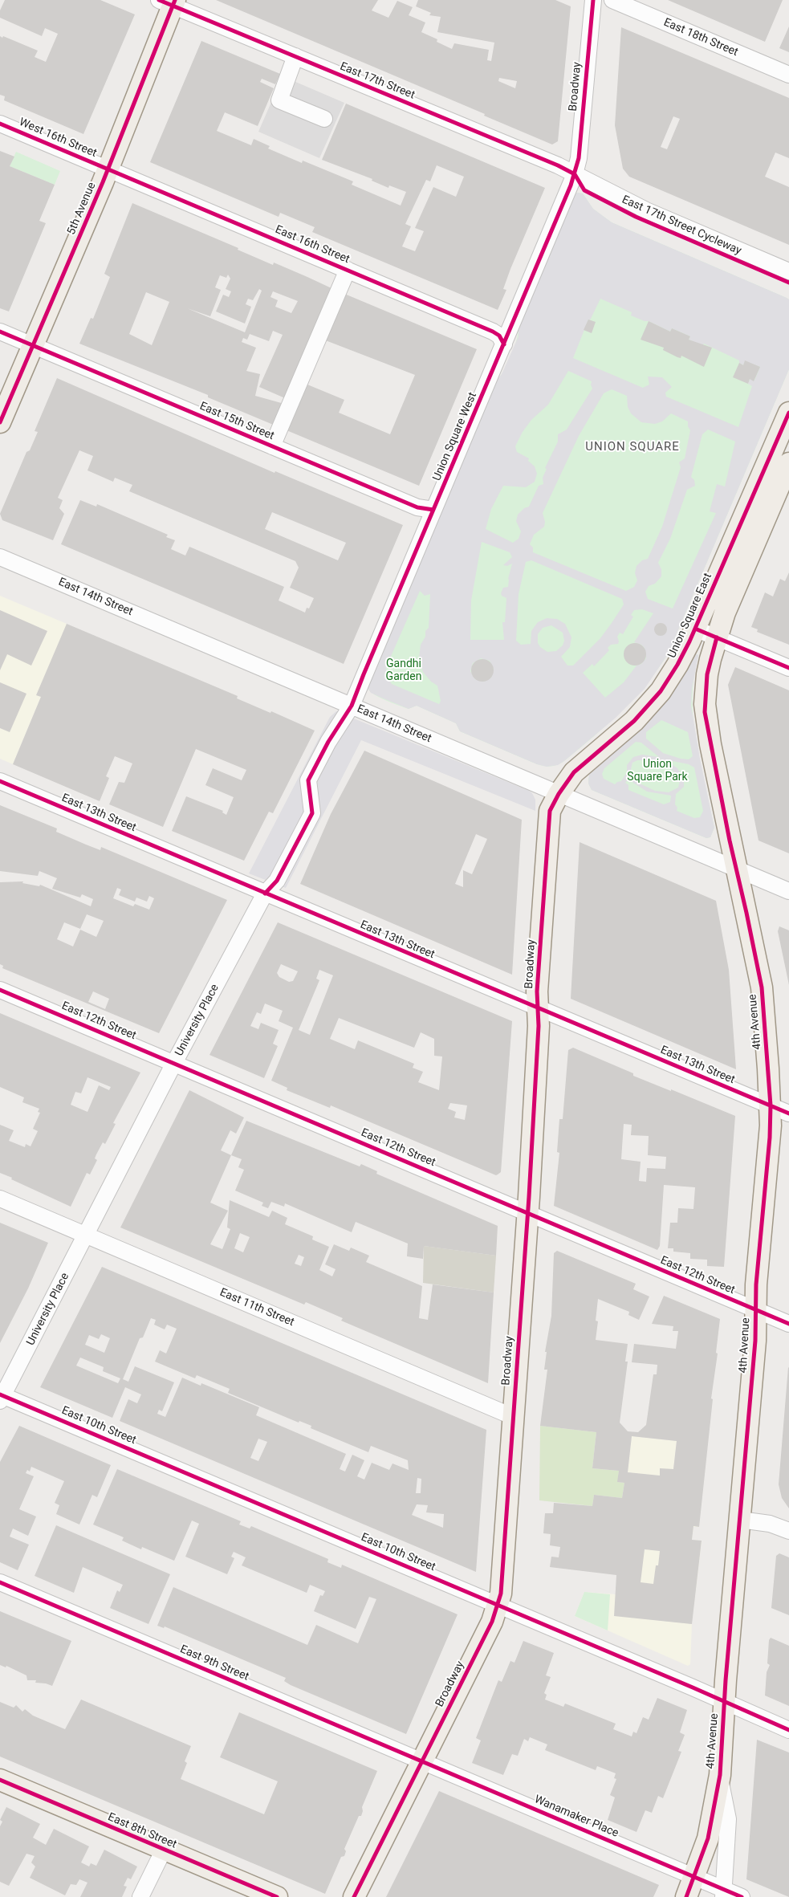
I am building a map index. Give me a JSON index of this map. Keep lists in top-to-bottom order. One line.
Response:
{"streets":{"main road":["Broadway","5th Avenue","Union Square East","4th Avenue","East 8th Street"],"street":["East 18th Street","East 17th Street","West 16th Street","East 16th Street","East 15th Street","Union Square West","East 14th Street","East 13th Street","University Place","East 12th Street","East 11th Street","East 10th Street","East 9th Street","Wanamaker Place"],"cycle path":["East 17th Street Cycleway"]},"crossings":[["East 17th Street","Broadway"],["East 17th Street","5th Avenue"],["East 17th Street","Union Square West"],["Broadway","Union Square West"],["Broadway","East 14th Street"],["Broadway","Union Square East"],["Broadway","East 13th Street"],["Broadway","East 12th Street"],["Broadway","East 11th Street"],["Broadway","East 10th Street"],["Broadway","East 9th Street"],["Broadway","Wanamaker Place"],["West 16th Street","5th Avenue"],["West 16th Street","East 16th Street"],["5th Avenue","East 16th Street"],["5th Avenue","East 15th Street"],["East 16th Street","Union Square West"],["East 15th Street","Union Square West"],["Union Square West","East 14th Street"],["Union Square West","University Place"],["East 14th Street","Union Square East"],["East 14th Street","University Place"],["East 14th Street","4th Avenue"],["East 13th Street","University Place"],["East 13th Street","4th Avenue"],["University Place","East 12th Street"],["University Place","East 11th Street"],["University Place","East 10th Street"],["East 12th Street","4th Avenue"],["4th Avenue","East 10th Street"],["4th Avenue","Wanamaker Place"],["East 9th Street","Wanamaker Place"]],"districts":["UNION SQUARE"],"parks":["Gandhi Garden","Union Square Park"]}
